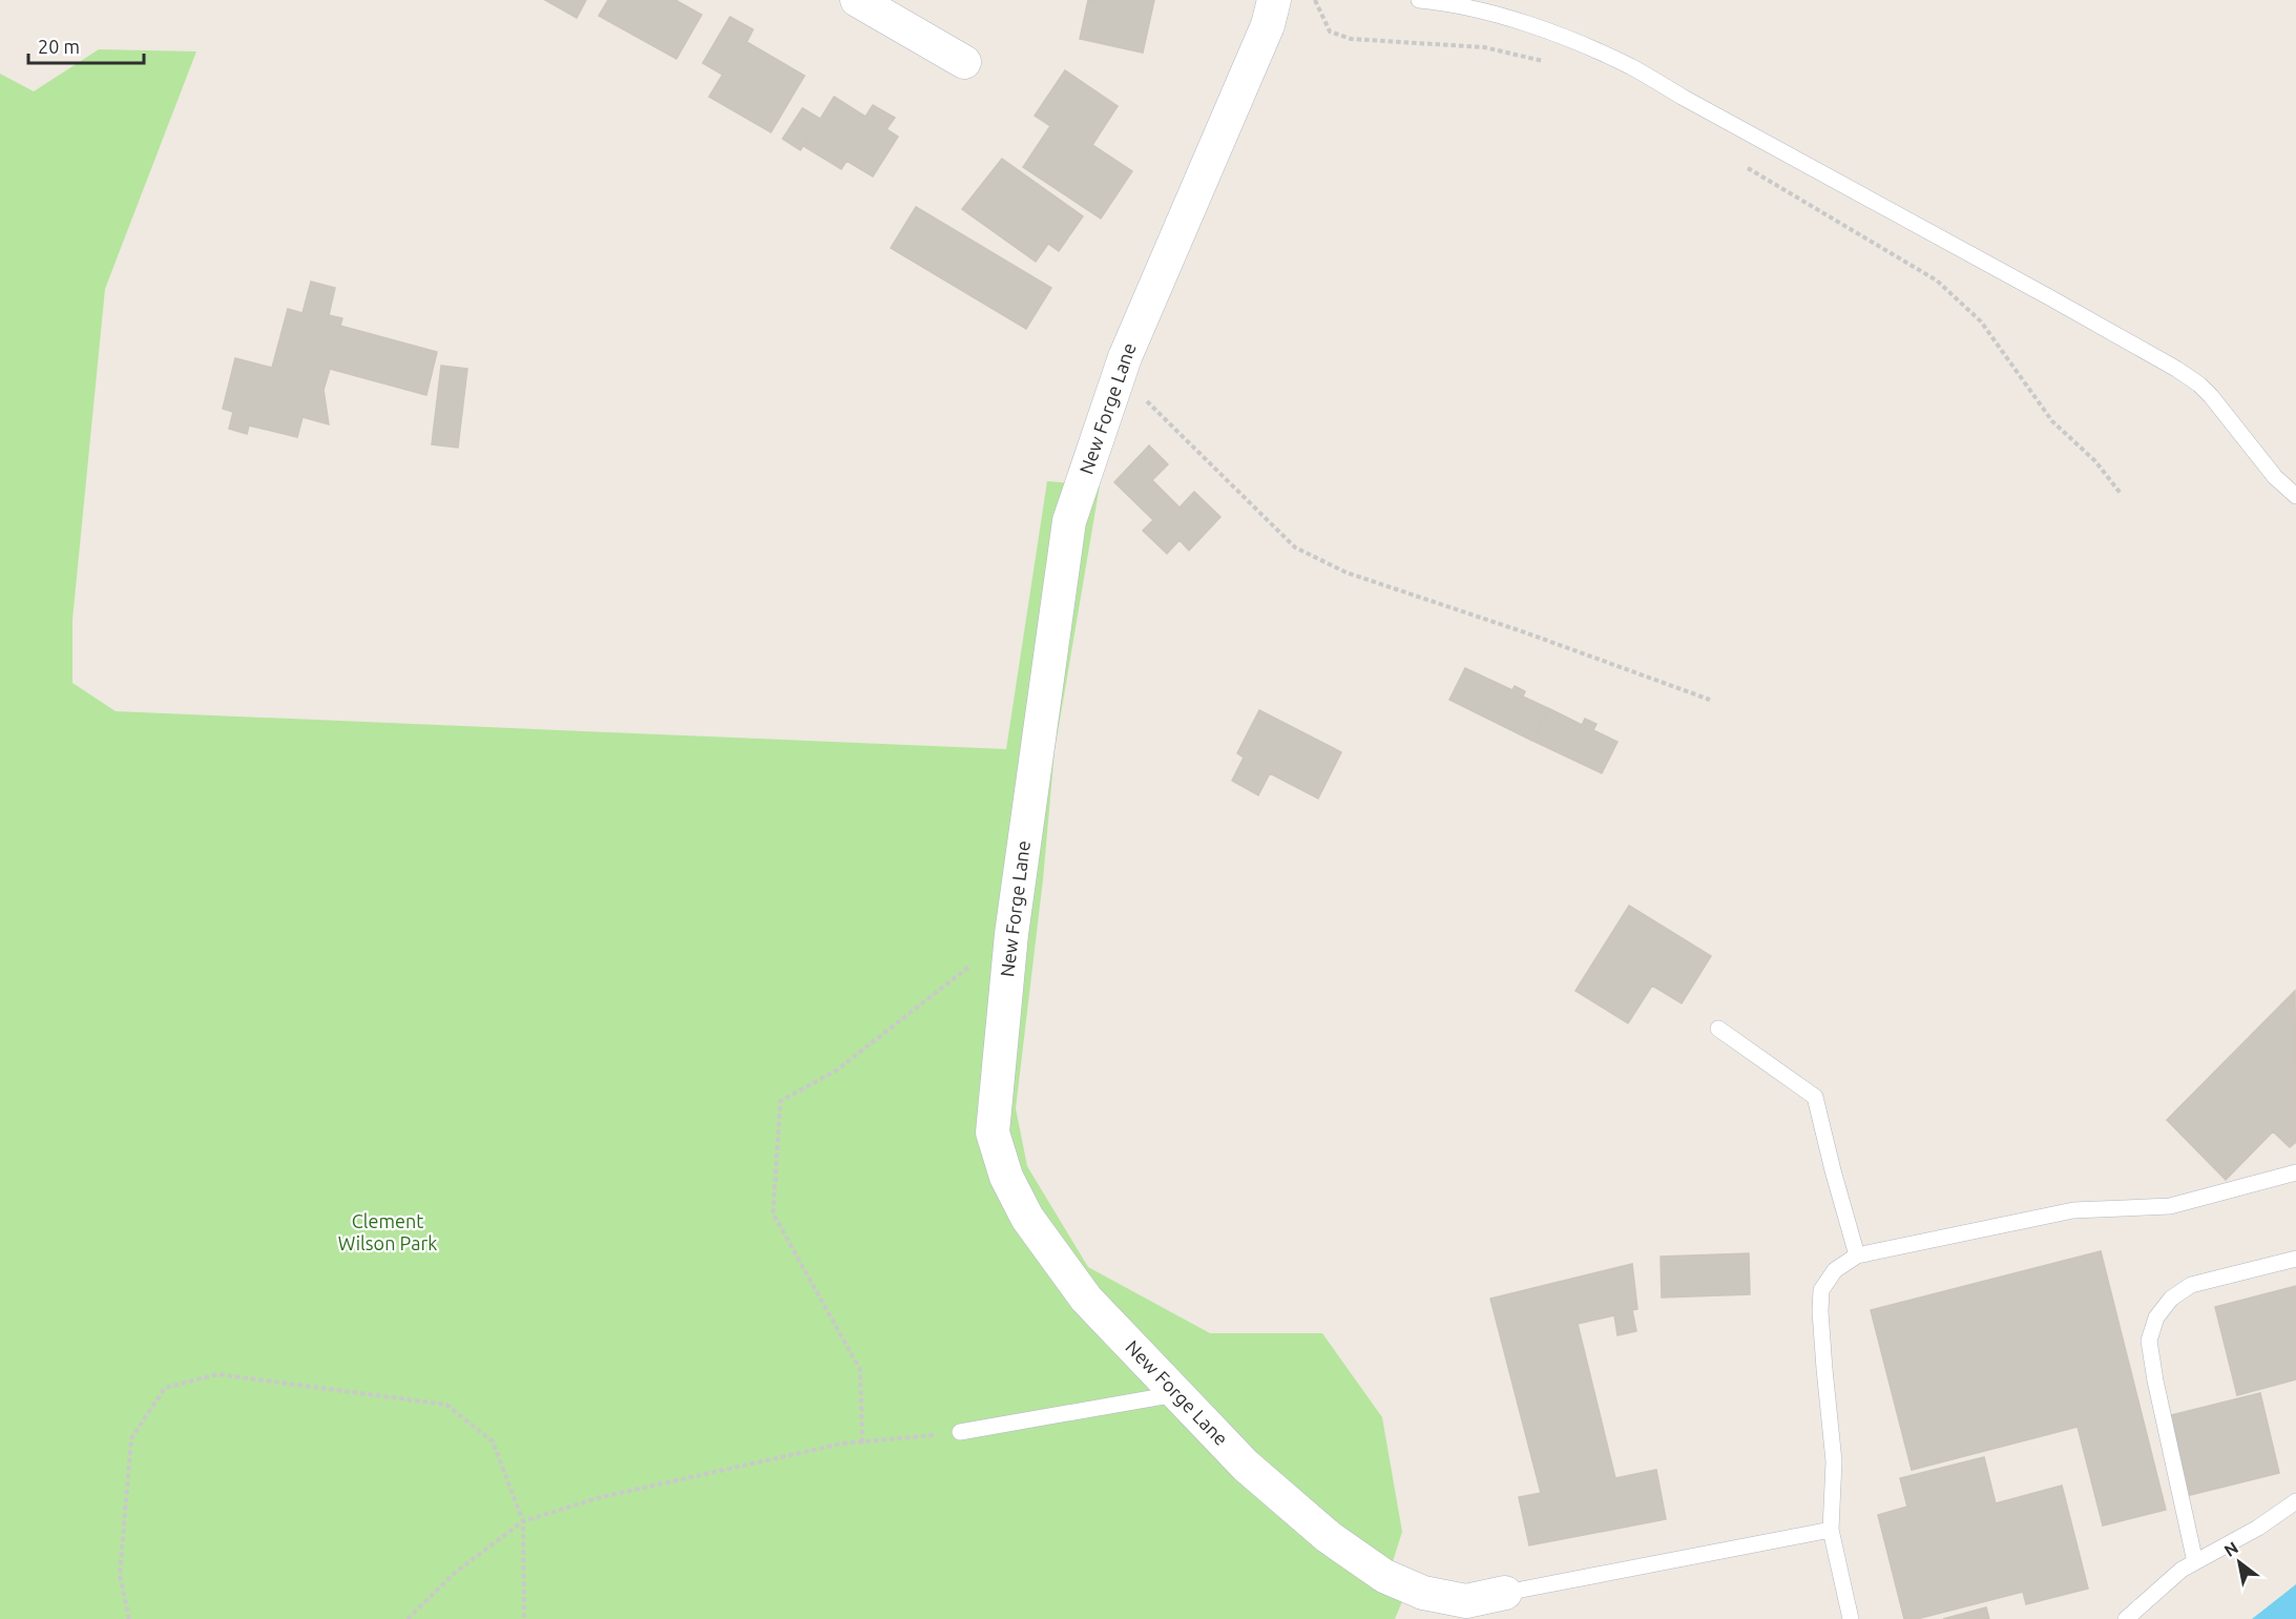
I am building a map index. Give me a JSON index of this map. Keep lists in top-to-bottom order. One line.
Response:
{"streets":{"street":["New Forge Lane"]},"parks":["Clement Wilson Park"],"scale_bar":"20 m","north":"top left"}
